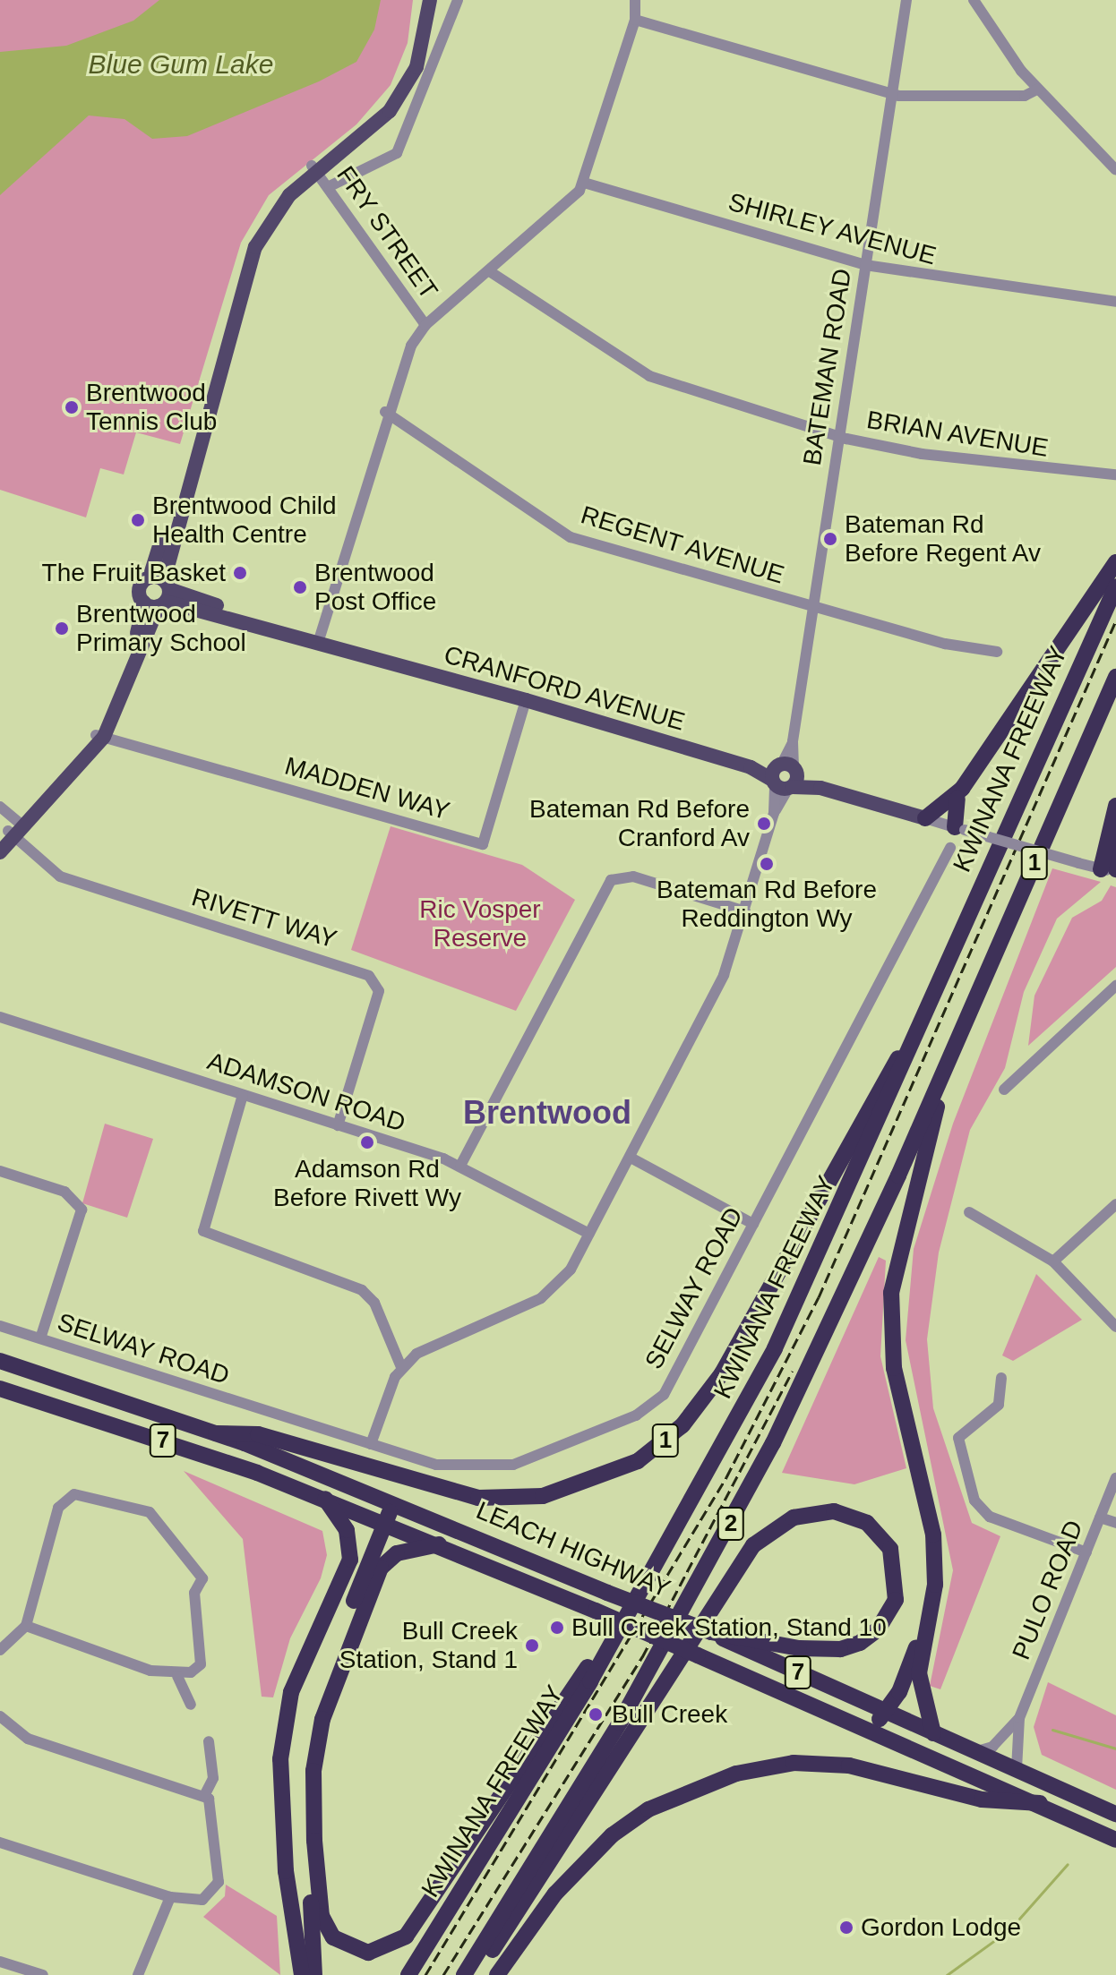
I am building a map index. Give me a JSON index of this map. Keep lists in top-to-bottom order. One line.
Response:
{"streets":{"highway":["KWINANA FREEWAY","1","7","2","LEACH HIGHWAY"],"main road":["CRANFORD AVENUE"],"street":["SHIRLEY AVENUE","FRY STREET","BATEMAN ROAD","BRIAN AVENUE","REGENT AVENUE","MADDEN WAY","RIVETT WAY","ADAMSON ROAD","SELWAY ROAD","PULO ROAD"]},"crossings":[["SHIRLEY AVENUE","BATEMAN ROAD"],["BATEMAN ROAD","BRIAN AVENUE"],["BATEMAN ROAD","REGENT AVENUE"],["BATEMAN ROAD","CRANFORD AVENUE"],["BATEMAN ROAD","ADAMSON ROAD"],["BATEMAN ROAD","SELWAY ROAD"],["CRANFORD AVENUE","MADDEN WAY"],["KWINANA FREEWAY","1"],["1","2"],["1","LEACH HIGHWAY"],["RIVETT WAY","ADAMSON ROAD"],["LEACH HIGHWAY","PULO ROAD"]],"districts":["Brentwood"],"water":["Blue Gum Lake"],"parks":["Ric Vosper Reserve"],"places":["Brentwood Tennis Club","Brentwood Child Health Centre","Bateman Rd Before Regent Av","The Fruit Basket","Brentwood Post Office","Brentwood Primary School","Bateman Rd Before Cranford Av","Bateman Rd Before Reddington Wy","Adamson Rd Before Rivett Wy","Bull Creek Station, Stand 10","Bull Creek Station, Stand 1","Bull Creek","Gordon Lodge"]}
